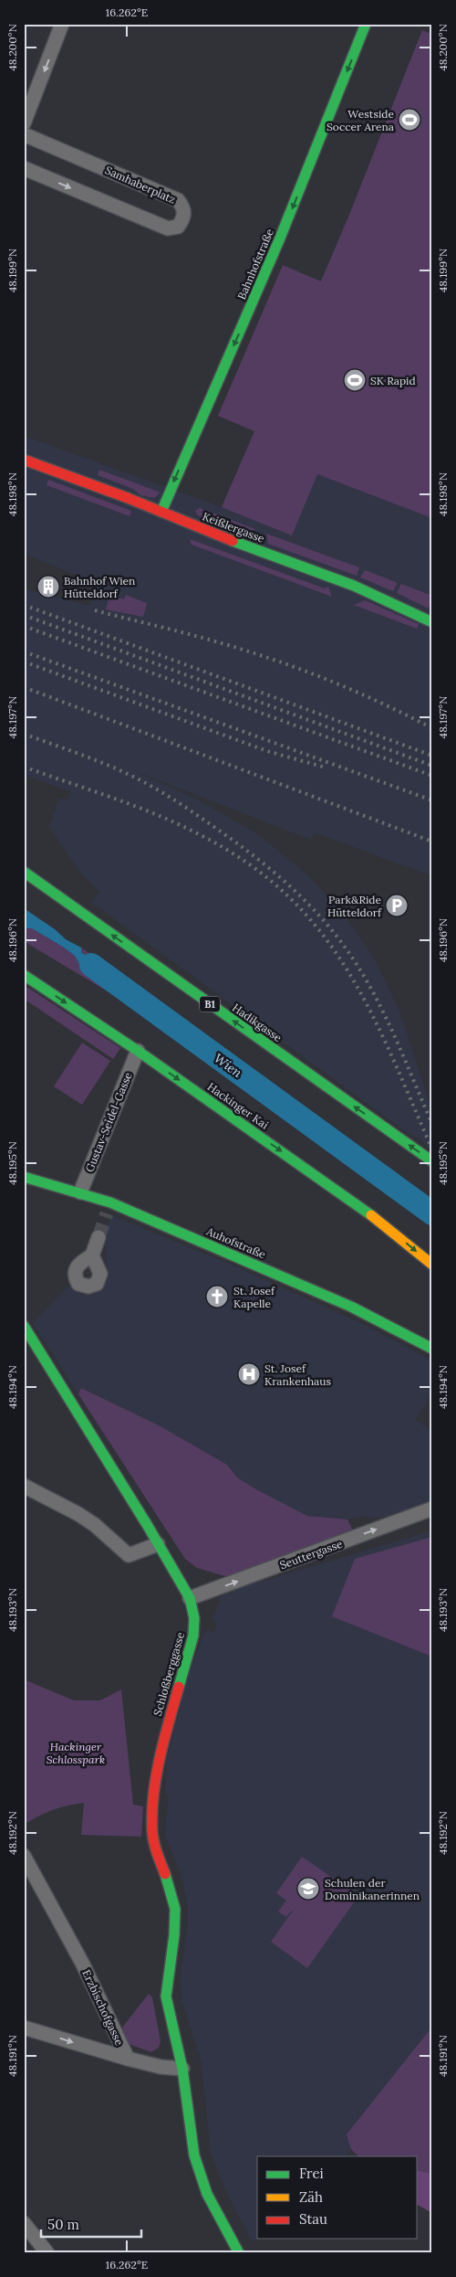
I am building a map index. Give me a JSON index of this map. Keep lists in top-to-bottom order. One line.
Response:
{"streets":{"street":["Samhaberplatz","Bahnhofstraße","Keißlergasse","B1","Hadikgasse","Hackinger Kai","Gustav-Seidel-Gasse","Auhofstraße","Seuttergasse","Schloßberggasse","Erzbischofgasse"]},"crossings":[["Bahnhofstraße","Keißlergasse"],["Hackinger Kai","Gustav-Seidel-Gasse"],["Gustav-Seidel-Gasse","Auhofstraße"],["Seuttergasse","Schloßberggasse"],["Schloßberggasse","Erzbischofgasse"]],"one_way":["Bahnhofstraße","Hadikgasse","Hackinger Kai","Seuttergasse"],"water":["Wien"],"parks":["Hackinger Schlosspark"],"places":{"sports":["Westside Soccer Arena","SK Rapid"],"building":["Bahnhof Wien Hütteldorf"],"parking":["Park&Ride Hütteldorf"],"church":["St. Josef Kapelle"],"hospital":["St. Josef Krankenhaus"],"school or university":["Schulen der Dominikanerinnen"]},"legend":["Frei","Zäh","Stau"],"scale_bar":"50 m","coordinates":["16.262°E","48.200°N","48.199°N","48.198°N","48.197°N","48.196°N","48.195°N","48.194°N","48.193°N","48.192°N","48.191°N"]}
